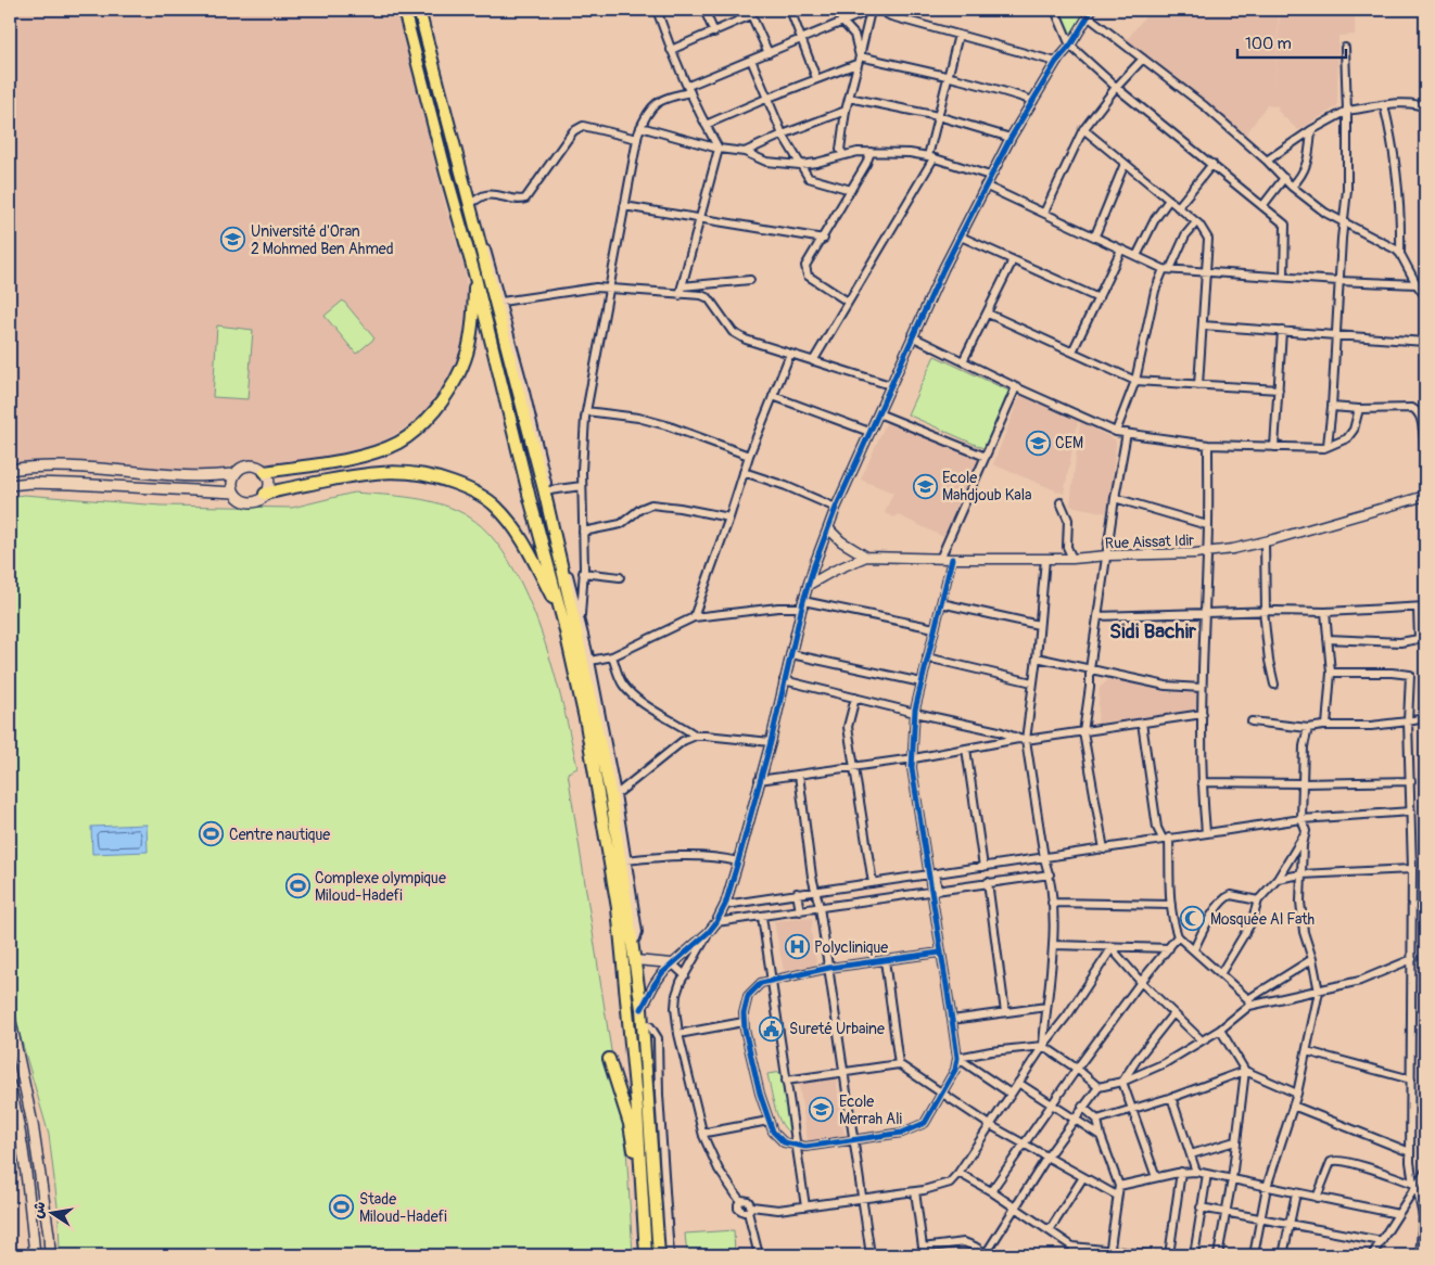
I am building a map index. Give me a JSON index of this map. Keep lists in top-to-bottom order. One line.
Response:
{"streets":{"street":["Rue Aissat Idir"]},"districts":["Sidi Bachir"],"places":{"school or university":["Université d'Oran 2 Mohmed Ben Ahmed","CEM","Ecole Mahdjoub Kala","Ecole Merrah Ali"],"sports":["Centre nautique","Complexe olympique Miloud-Hadefi","Stade Miloud-Hadefi"],"mosque":["Mosquée Al Fath"],"hospital":["Polyclinique"],"public building":["Sureté Urbaine"]},"scale_bar":"100 m","north":"left"}
